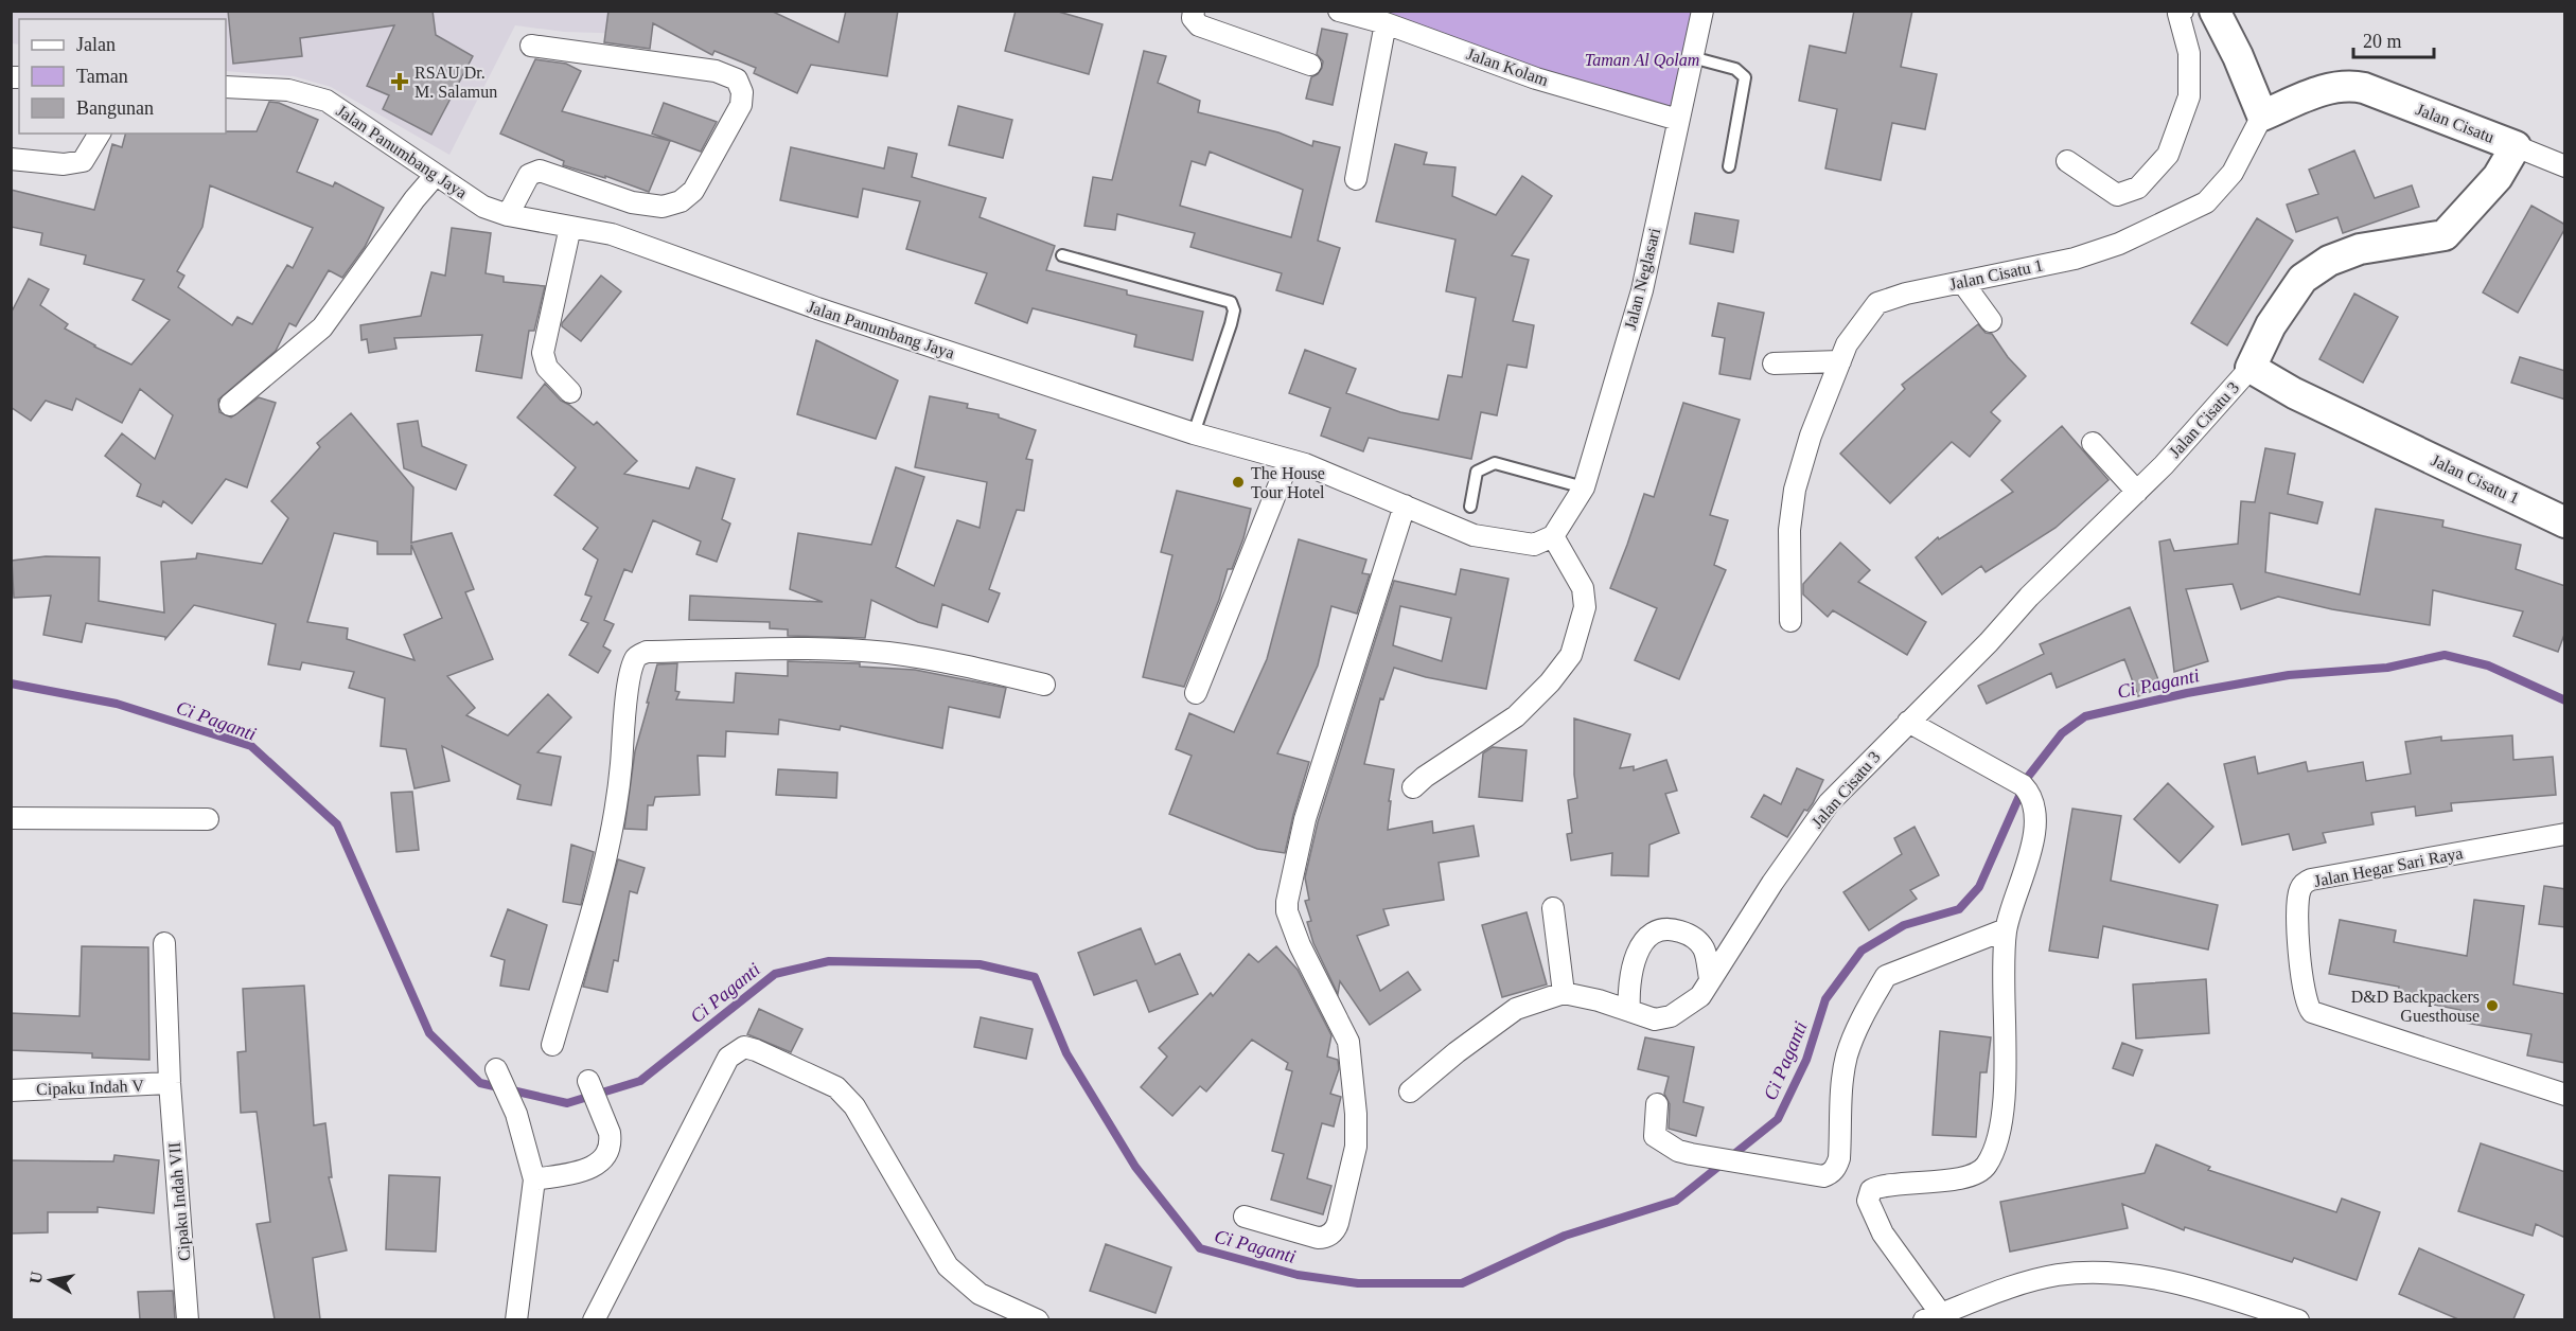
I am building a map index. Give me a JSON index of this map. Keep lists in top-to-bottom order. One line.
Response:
{"streets":{"street":["Jalan Kolam","Jalan Cisatu","Jalan Panumbang Jaya","Jalan Cisatu 1","Jalan Neglasari","Jalan Cisatu 3","Jalan Hegar Sari Raya","Cipaku Indah V","Cipaku Indah VII"]},"crossings":[["Jalan Kolam","Jalan Neglasari"],["Jalan Cisatu","Jalan Cisatu 1"],["Jalan Cisatu","Jalan Cisatu 3"],["Jalan Panumbang Jaya","Jalan Neglasari"],["Jalan Cisatu 1","Jalan Cisatu 3"],["Cipaku Indah V","Cipaku Indah VII"]],"water":["Ci Paganti"],"parks":["Taman Al Qolam"],"places":{"health":["RSAU Dr. M. Salamun"],"other":["The House Tour Hotel","D&D Backpackers Guesthouse"]},"legend":["Jalan","Taman","Bangunan"],"scale_bar":"20 m","north":"left"}
